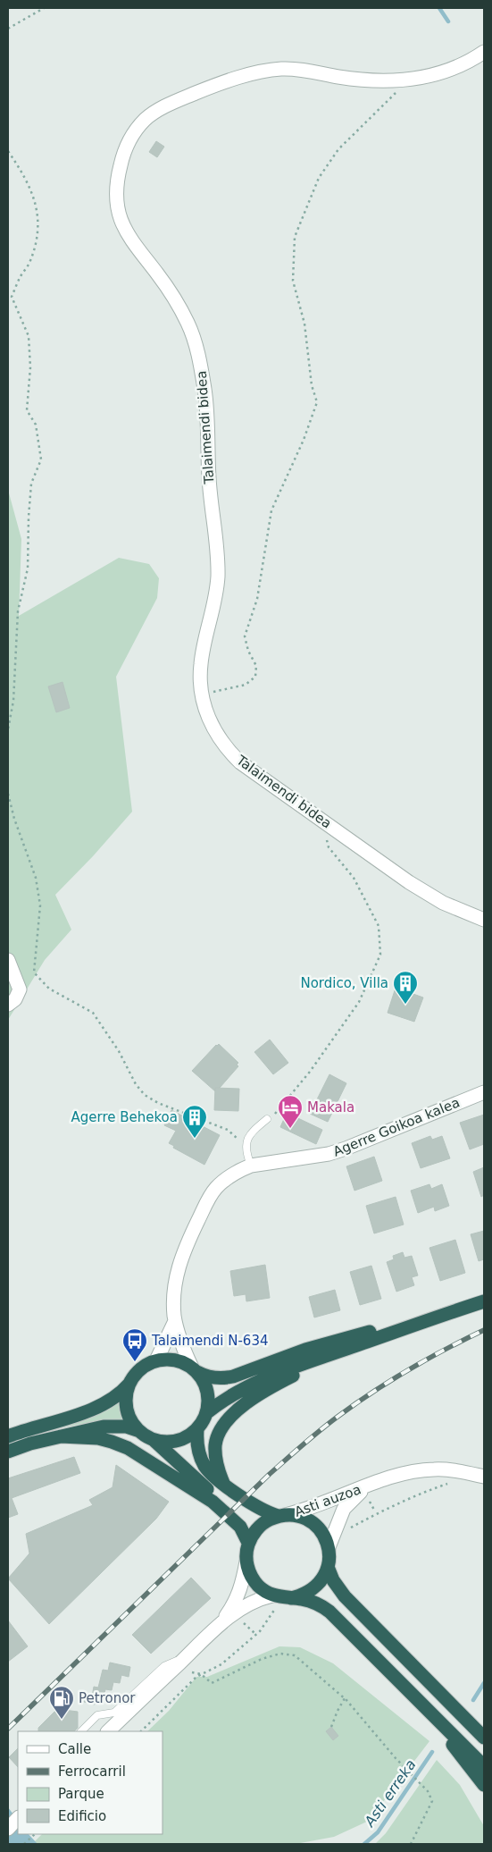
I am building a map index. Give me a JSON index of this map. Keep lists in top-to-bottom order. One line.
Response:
{"streets":{"street":["Talaimendi bidea","Agerre Goikoa kalea","Asti auzoa"]},"water":["Asti erreka"],"places":{"building":["Nordico, Villa","Agerre Behekoa"],"hotel":["Makala"],"bus stop":["Talaimendi N-634"],"fuel station":["Petronor"]},"legend":["Calle","Ferrocarril","Parque","Edificio"]}
